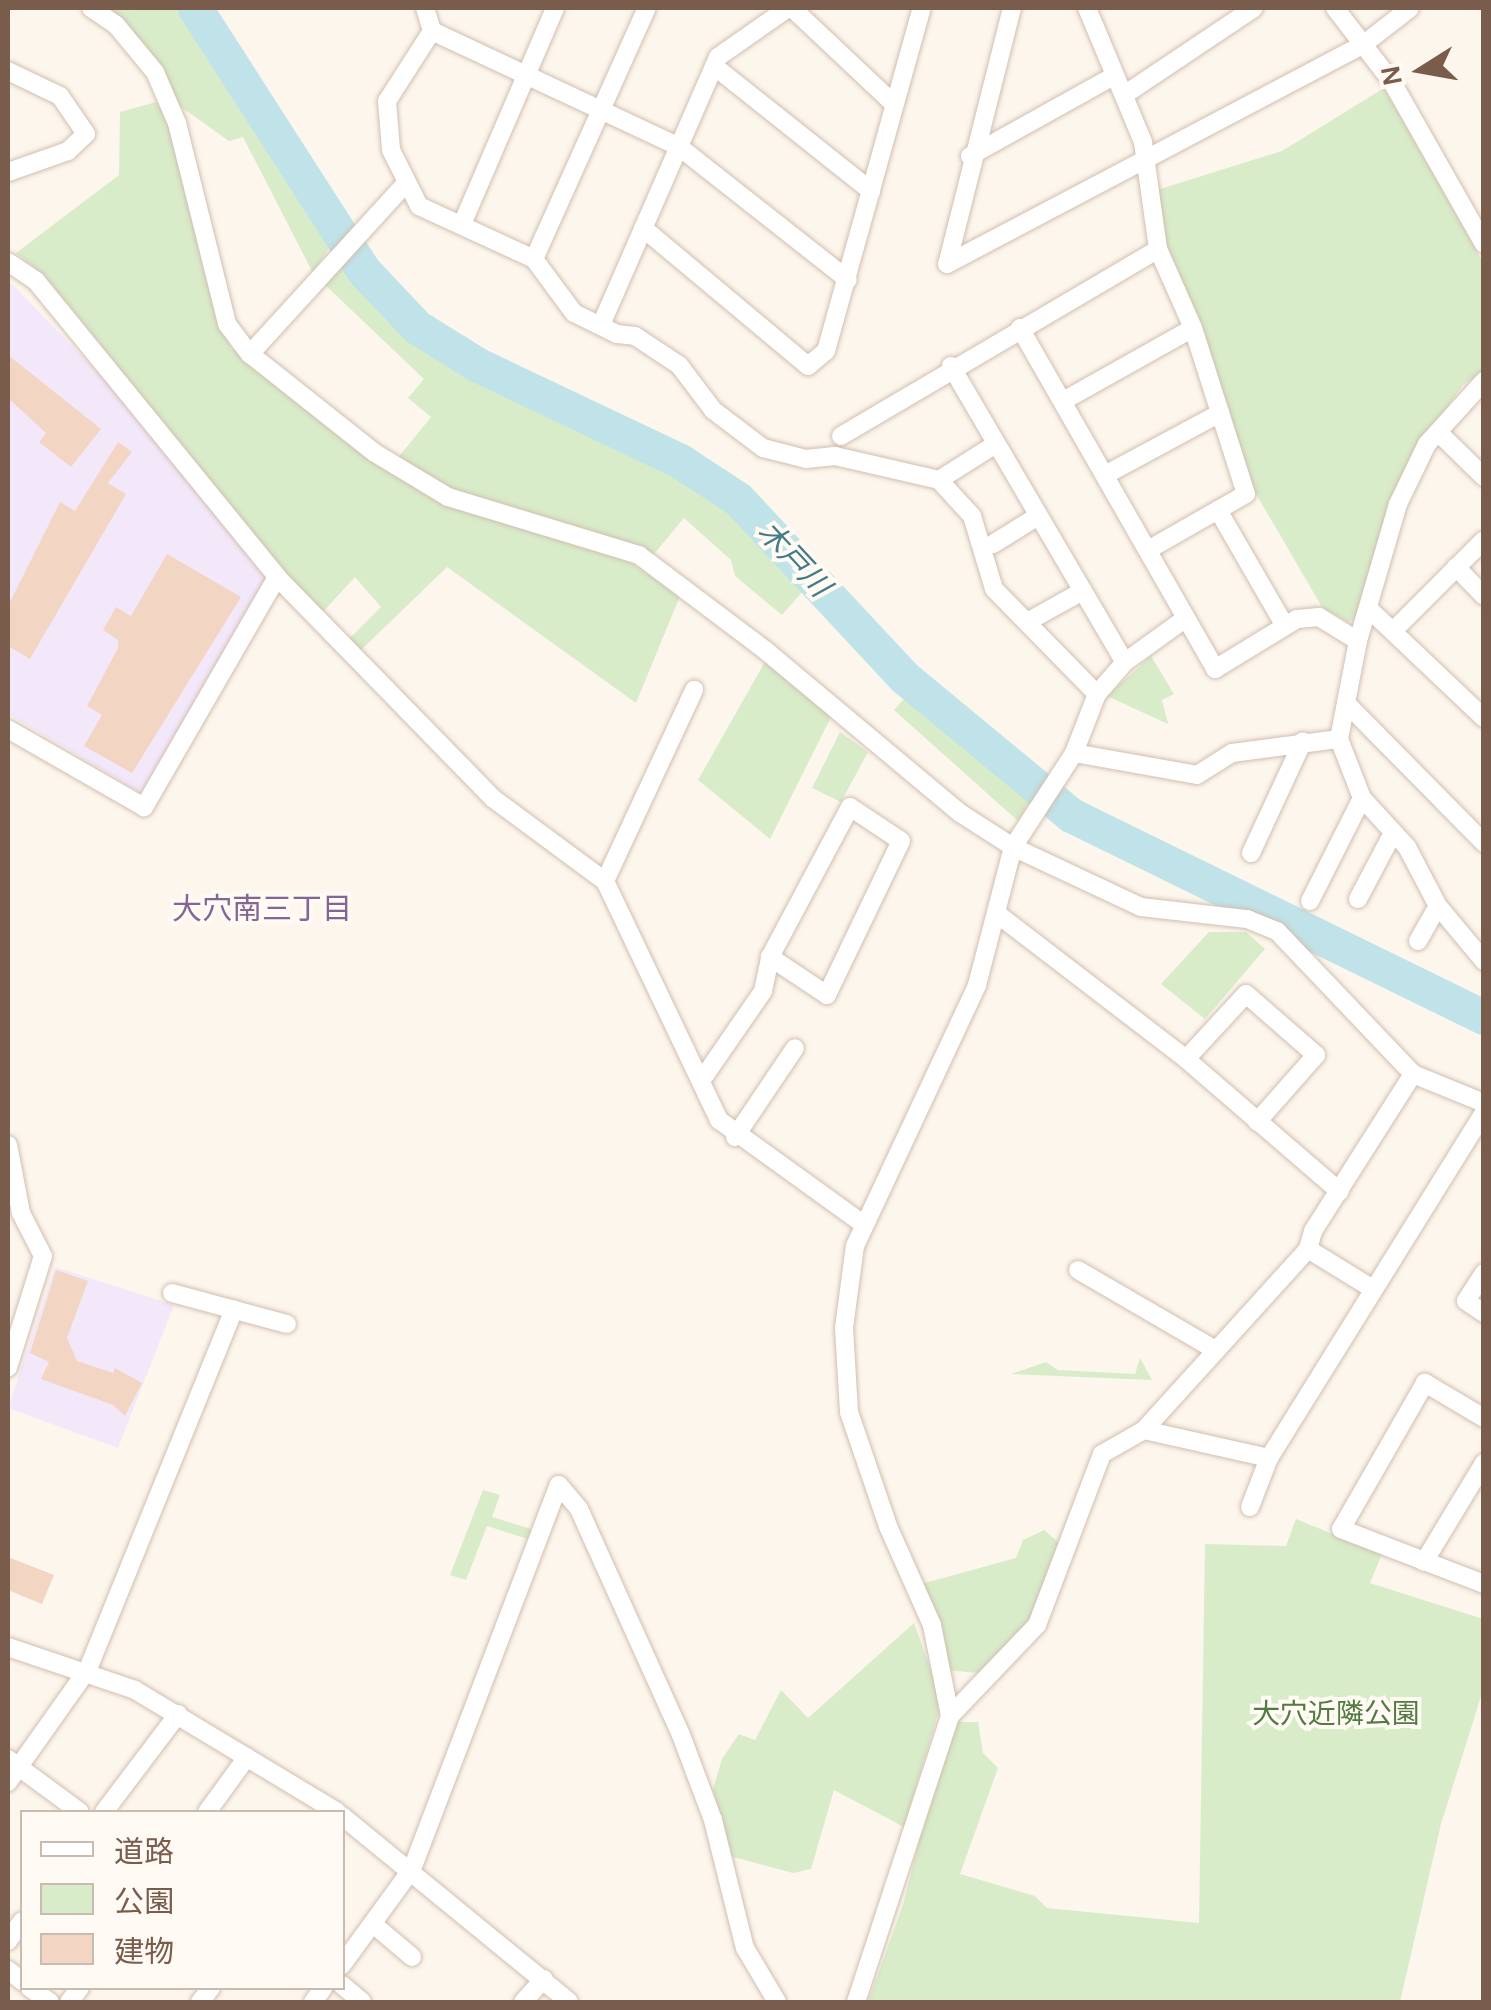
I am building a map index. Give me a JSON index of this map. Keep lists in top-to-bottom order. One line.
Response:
{"districts":["大穴南三丁目"],"water":["木戸川"],"parks":["大穴近隣公園"],"legend":["道路","公園","建物"],"north":"left"}
